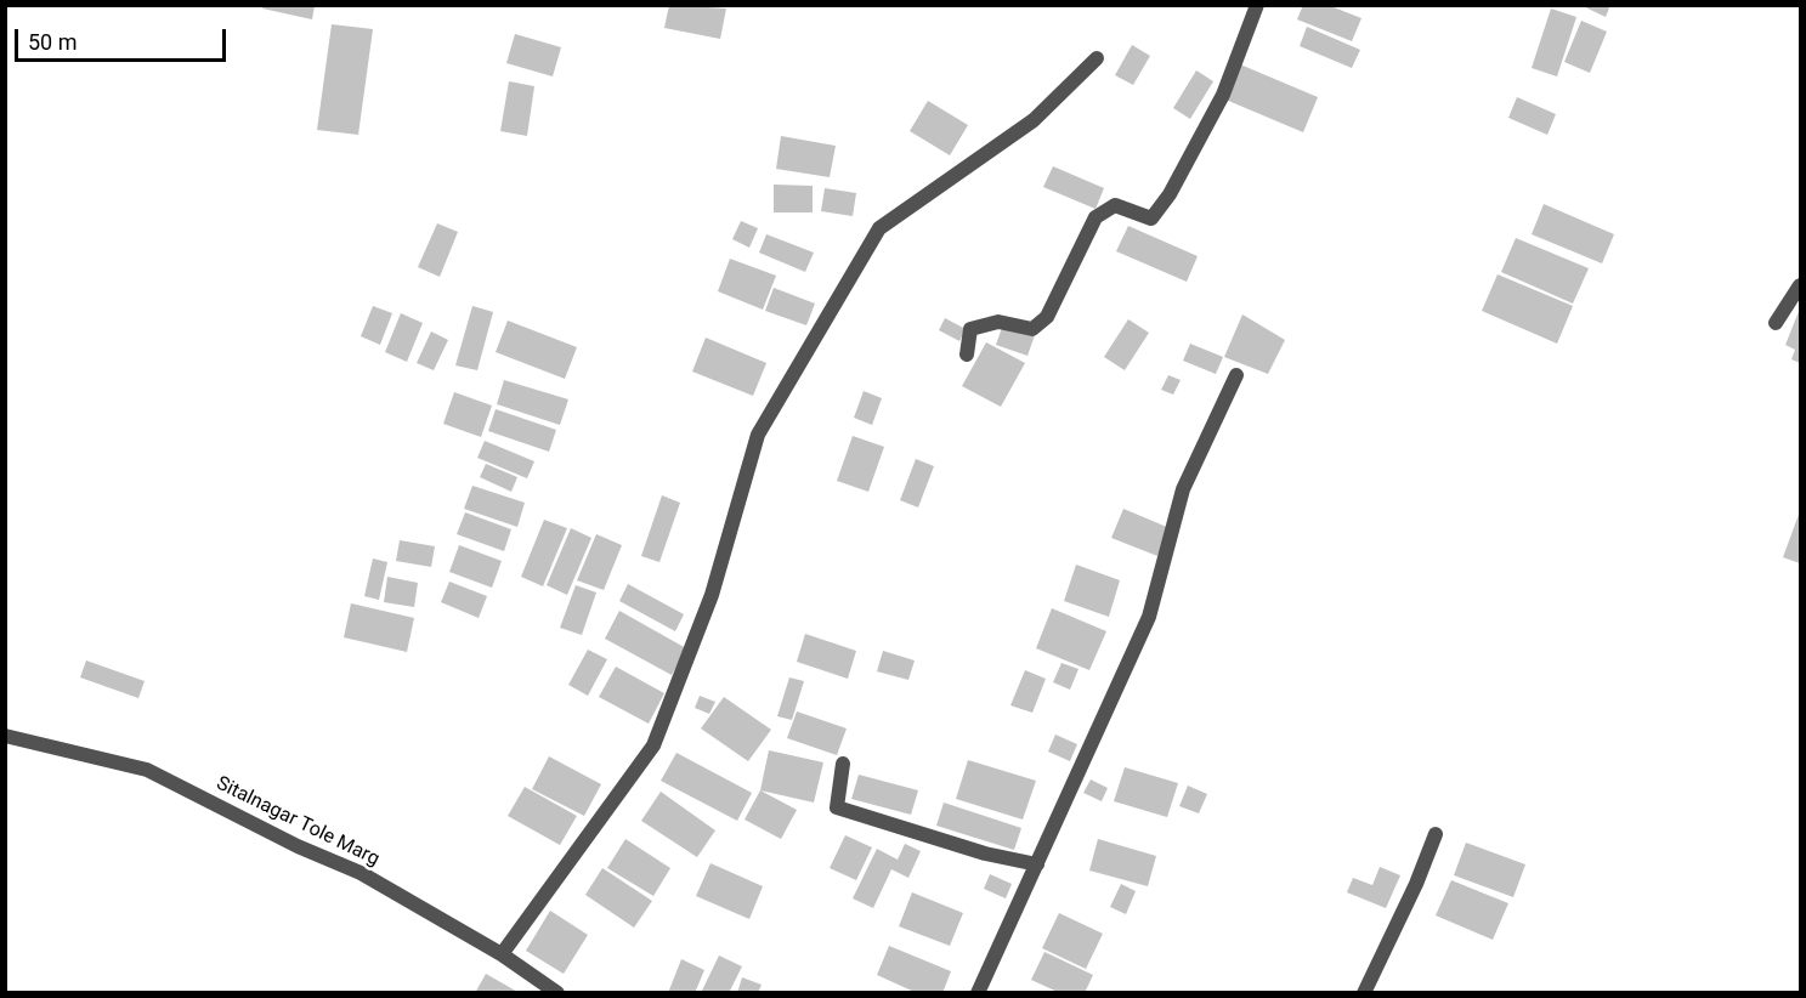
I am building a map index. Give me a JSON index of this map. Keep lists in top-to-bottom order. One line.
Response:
{"streets":{"street":["Sitalnagar Tole Marg"]},"scale_bar":"50 m"}
